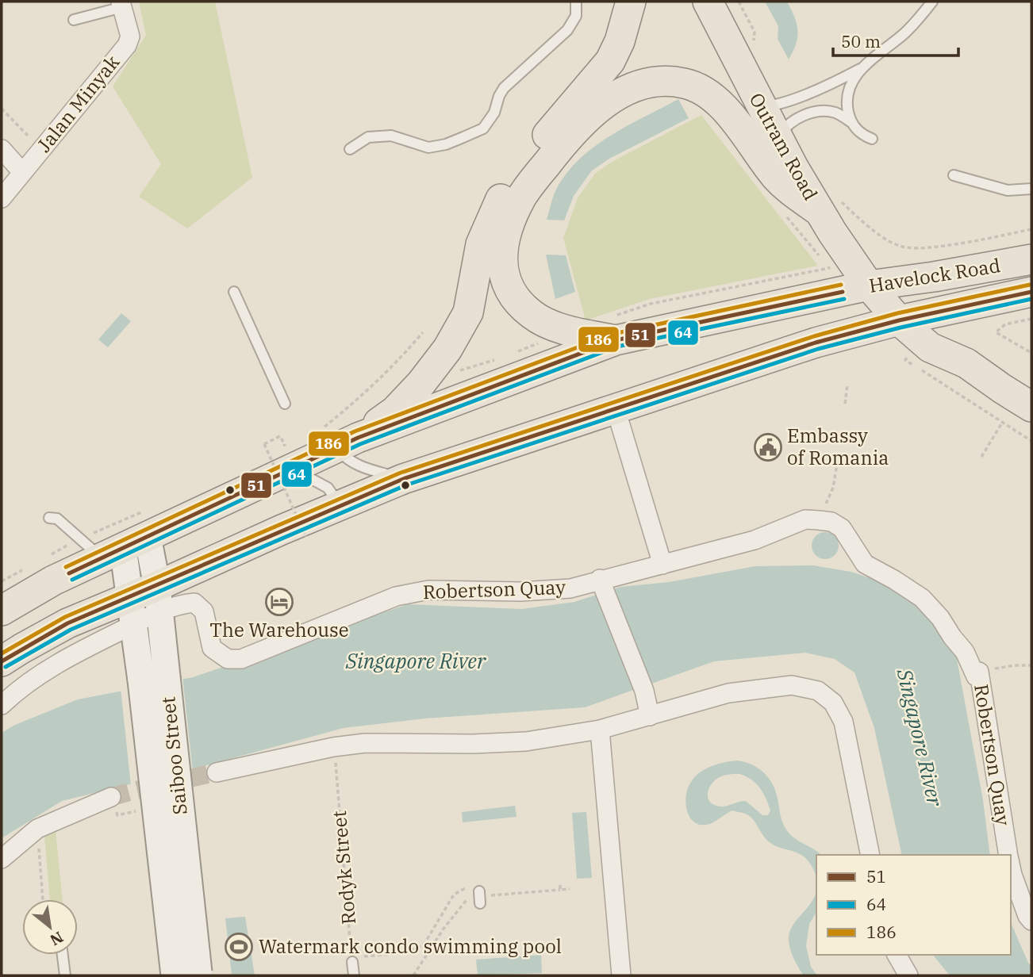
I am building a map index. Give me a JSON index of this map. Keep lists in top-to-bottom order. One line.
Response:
{"streets":{"main road":["Outram Road","Havelock Road"],"street":["Jalan Minyak","Robertson Quay","Saiboo Street"],"path":["Rodyk Street"]},"crossings":[["Outram Road","Havelock Road"],["Havelock Road","Robertson Quay"],["Havelock Road","Saiboo Street"],["Robertson Quay","Saiboo Street"]],"water":["Singapore River"],"places":{"public building":["Embassy of Romania"],"hotel":["The Warehouse"],"sports":["Watermark condo swimming pool"]},"lines":["transit line 186","transit line 51","transit line 64"],"legend":["51","64","186"],"scale_bar":"50 m","north":"bottom right"}
